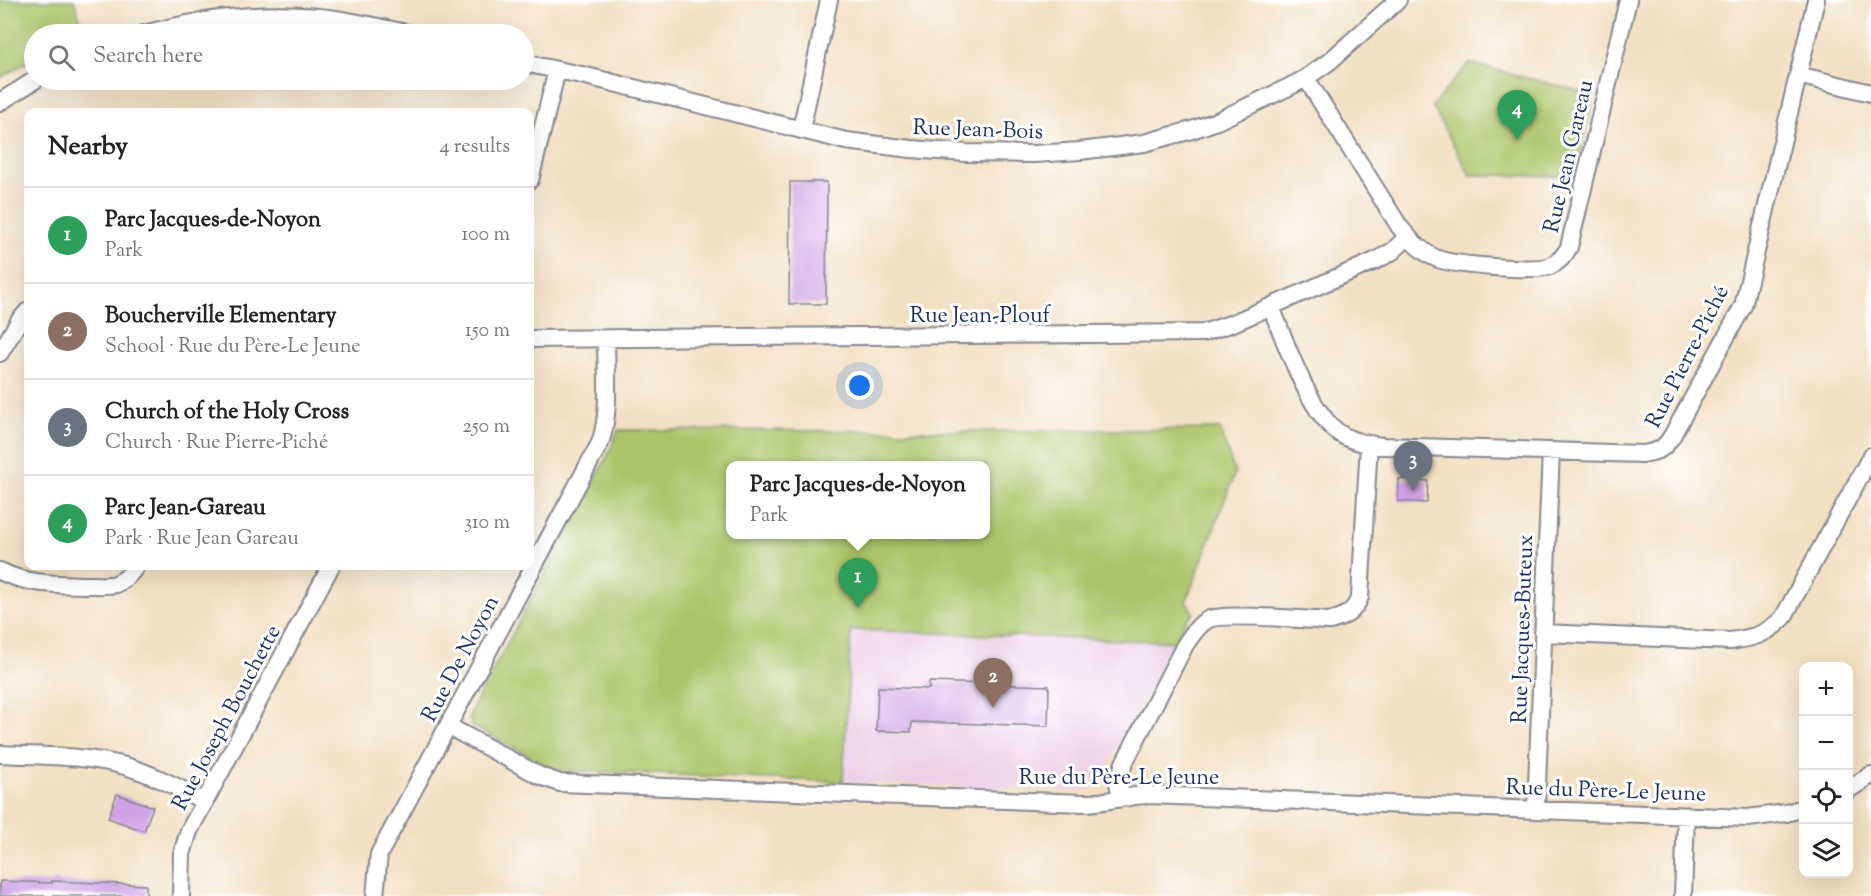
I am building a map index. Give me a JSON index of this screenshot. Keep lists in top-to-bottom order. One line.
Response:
{"streets":{"street":["Rue Jean-Bois","Rue Jean Gareau","Rue Jean-Plouf","Rue Pierre-Piché","Rue Jacques-Buteux","Rue De Noyon","Rue Joseph Bouchette","Rue du Père-Le Jeune"]},"crossings":[["Rue Jean-Bois","Rue Jean Gareau"],["Rue Jean Gareau","Rue Jean-Plouf"],["Rue Jean-Plouf","Rue Pierre-Piché"],["Rue Jean-Plouf","Rue De Noyon"],["Rue Pierre-Piché","Rue Jacques-Buteux"],["Rue Jacques-Buteux","Rue du Père-Le Jeune"],["Rue De Noyon","Rue du Père-Le Jeune"]],"page":{"search":"Search here","pins":["4","3","1","2"],"heading":["Nearby","4 results"],"list":[{"mark":"1","name":"Parc Jacques-de-Noyon","note":"Park","value":"100 m"},{"mark":"2","name":"Boucherville Elementary","note":"School · Rue du Père-Le Jeune","value":"150 m"},{"mark":"3","name":"Church of the Holy Cross","note":"Church · Rue Pierre-Piché","value":"250 m"},{"mark":"4","name":"Parc Jean-Gareau","note":"Park · Rue Jean Gareau","value":"310 m"}],"popup":["Parc Jacques-de-Noyon","Park"],"map_buttons":["+","−"]}}
